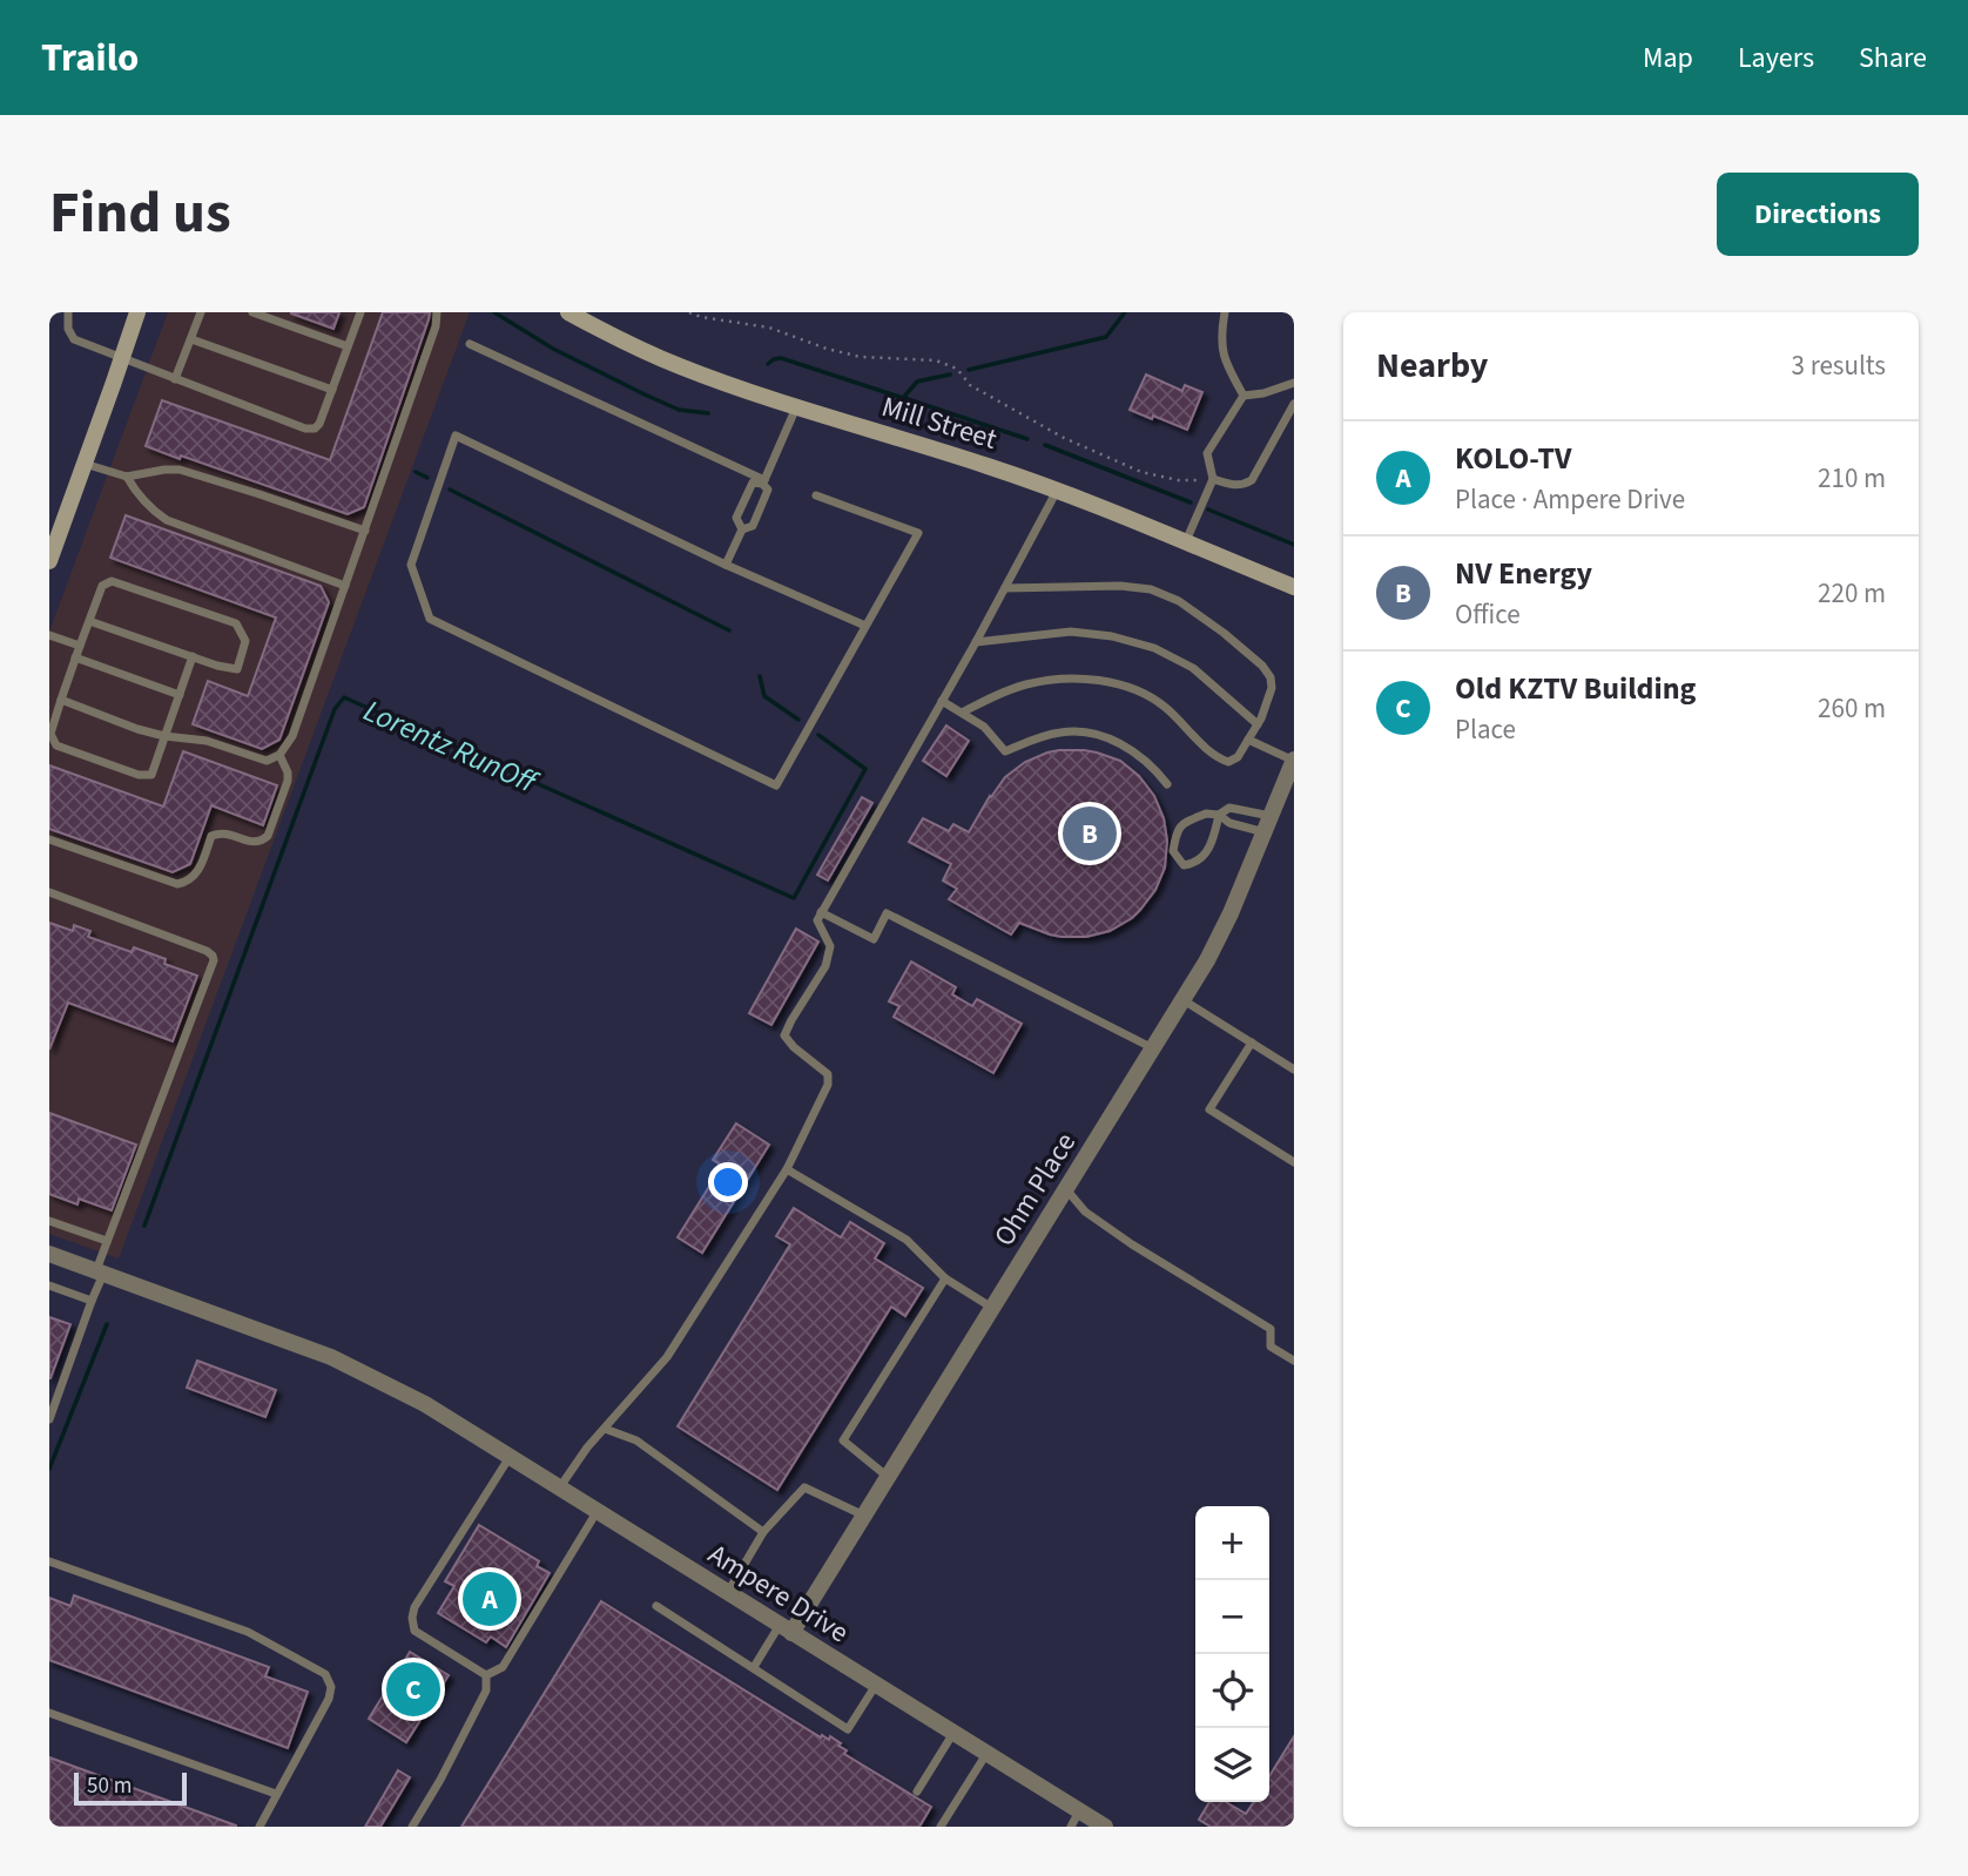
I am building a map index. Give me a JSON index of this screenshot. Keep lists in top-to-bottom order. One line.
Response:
{"streets":{"main road":["Mill Street"],"street":["Ohm Place","Ampere Drive"]},"crossings":[["Ohm Place","Ampere Drive"]],"water":["Lorentz RunOff"],"scale_bar":"50 m","page":{"header":"Trailo","nav":["Map","Layers","Share"],"title":"Find us","buttons":"Directions","heading":["Nearby","3 results"],"list":[{"mark":"A","name":"KOLO-TV","note":"Place · Ampere Drive","value":"210 m"},{"mark":"B","name":"NV Energy","note":"Office","value":"220 m"},{"mark":"C","name":"Old KZTV Building","note":"Place","value":"260 m"}],"pins":["B","A","C"],"map_buttons":["+","−"],"scale":"50 m"}}
